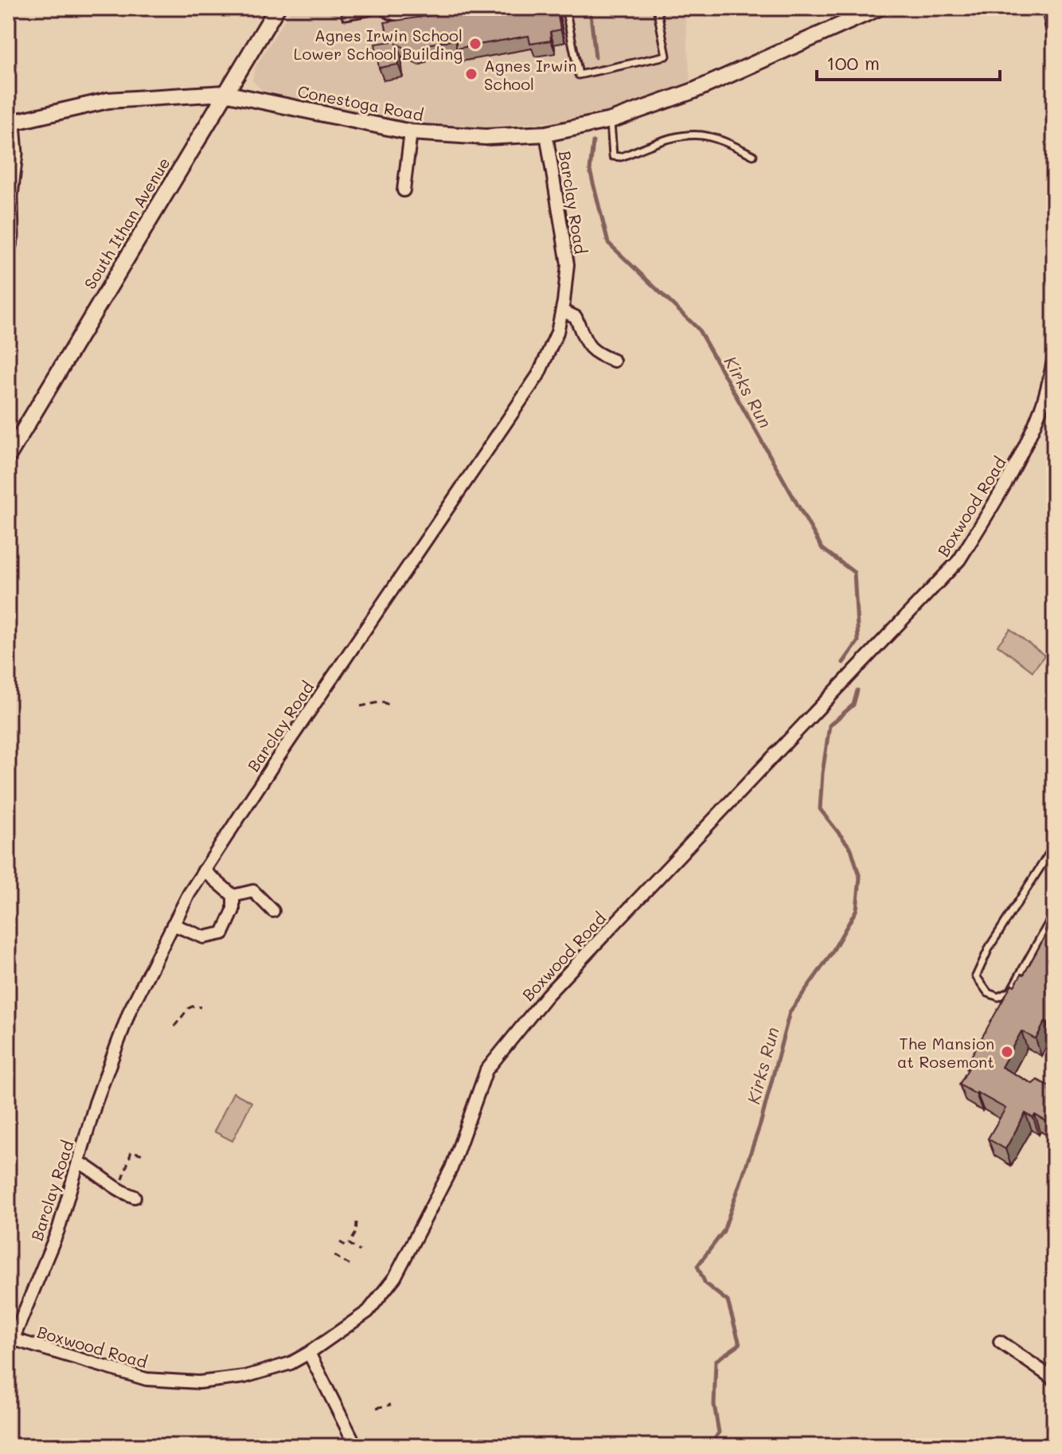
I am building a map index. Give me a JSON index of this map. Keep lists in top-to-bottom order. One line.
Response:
{"streets":{"main road":["Conestoga Road","South Ithan Avenue"],"street":["Barclay Road","Boxwood Road"]},"crossings":[["Conestoga Road","Barclay Road"],["Conestoga Road","South Ithan Avenue"],["Barclay Road","Boxwood Road"]],"water":["Kirks Run"],"places":["Agnes Irwin School Lower School Building","Agnes Irwin School","The Mansion at Rosemont"],"scale_bar":"100 m"}
